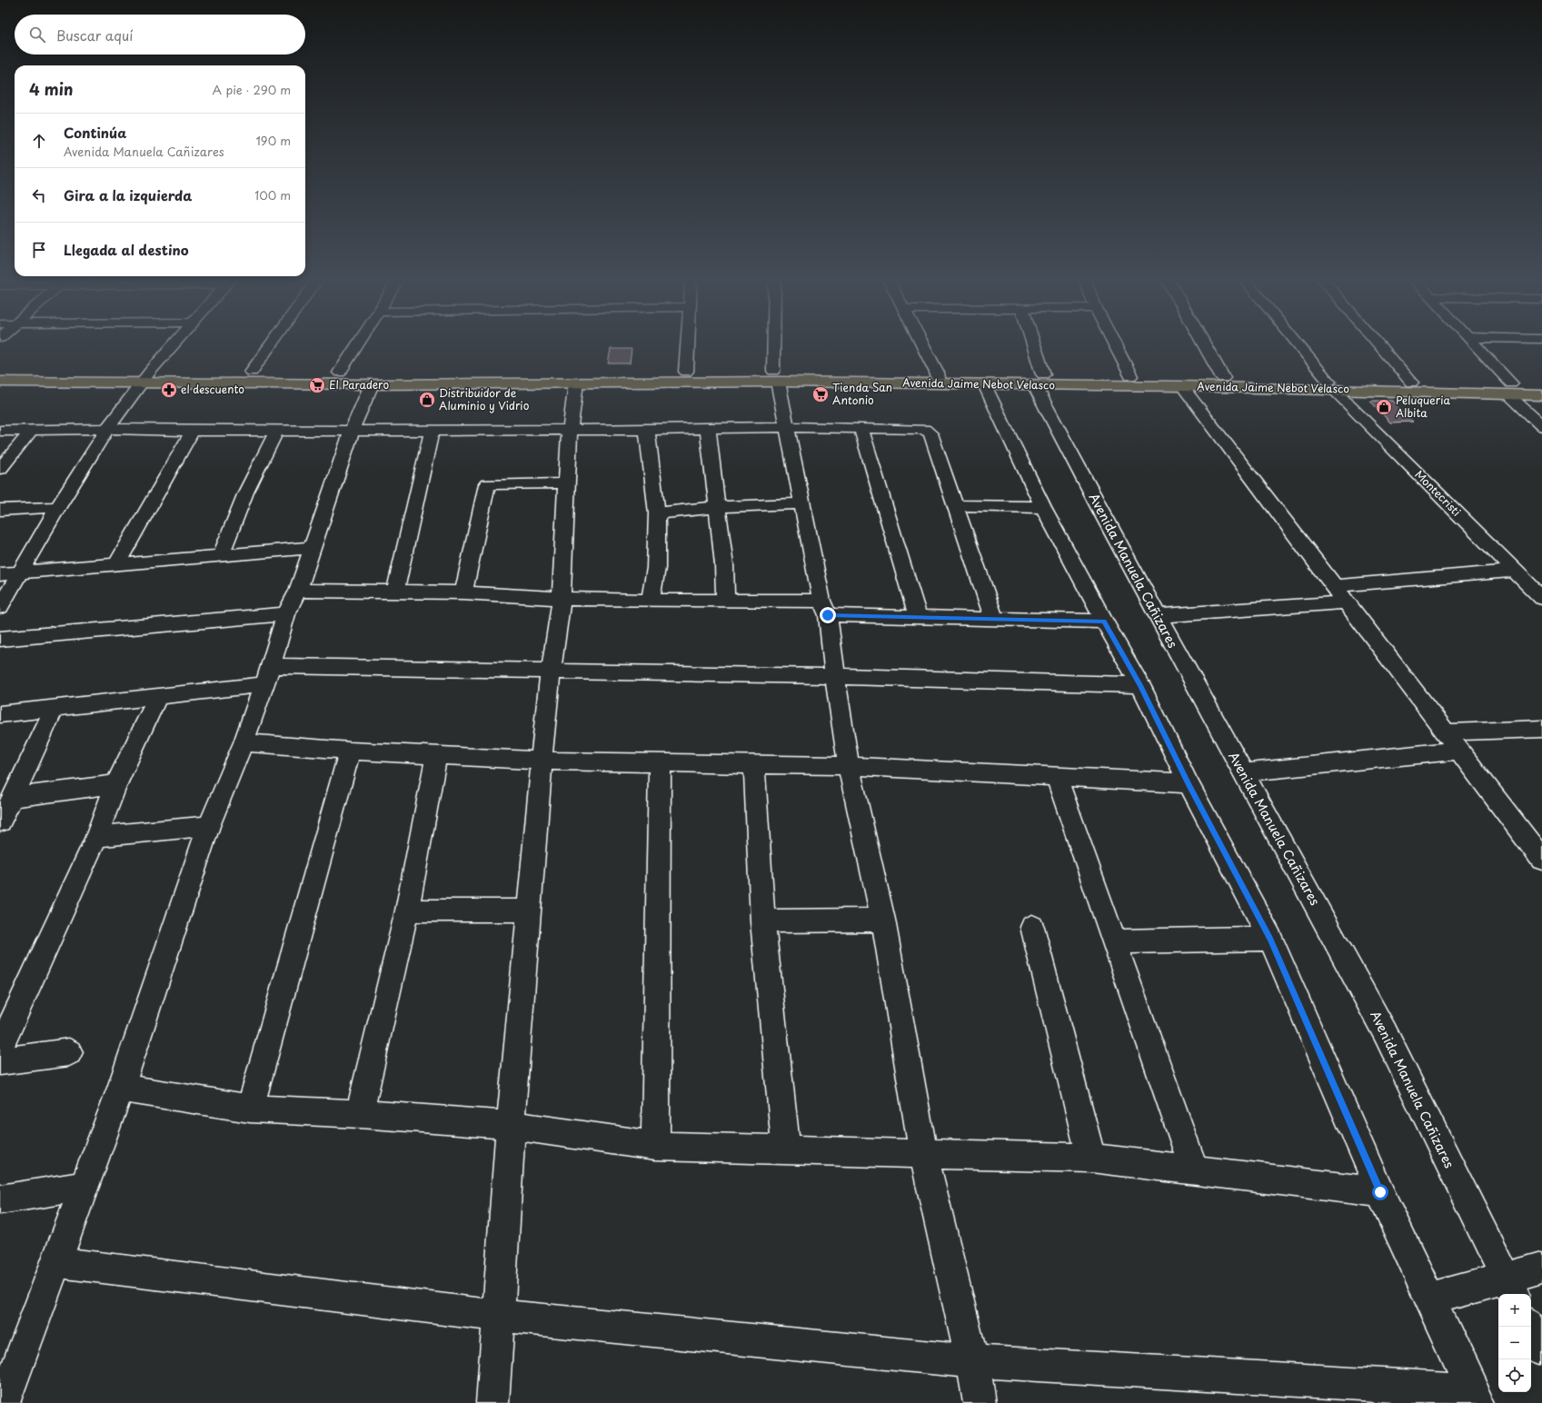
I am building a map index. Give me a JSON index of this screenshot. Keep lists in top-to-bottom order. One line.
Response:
{"streets":{"main road":["Avenida Jaime Nebot Velasco"],"street":["Montecristi","Avenida Manuela Cañizares"]},"crossings":[["Avenida Jaime Nebot Velasco","Montecristi"],["Avenida Jaime Nebot Velasco","Avenida Manuela Cañizares"]],"places":{"supermarket":["El Paradero","Tienda San Antonio"],"pharmacy":["el descuento"],"shop":["Distribuidor de Aluminio y Vidrio","Peluqueria Albita"]},"page":{"search":"Buscar aquí","heading":["4 min","A pie · 290 m"],"list":[["Continúa","Avenida Manuela Cañizares","190 m"],["Gira a la izquierda","100 m"],"Llegada al destino"],"map_buttons":["+","−"]}}
